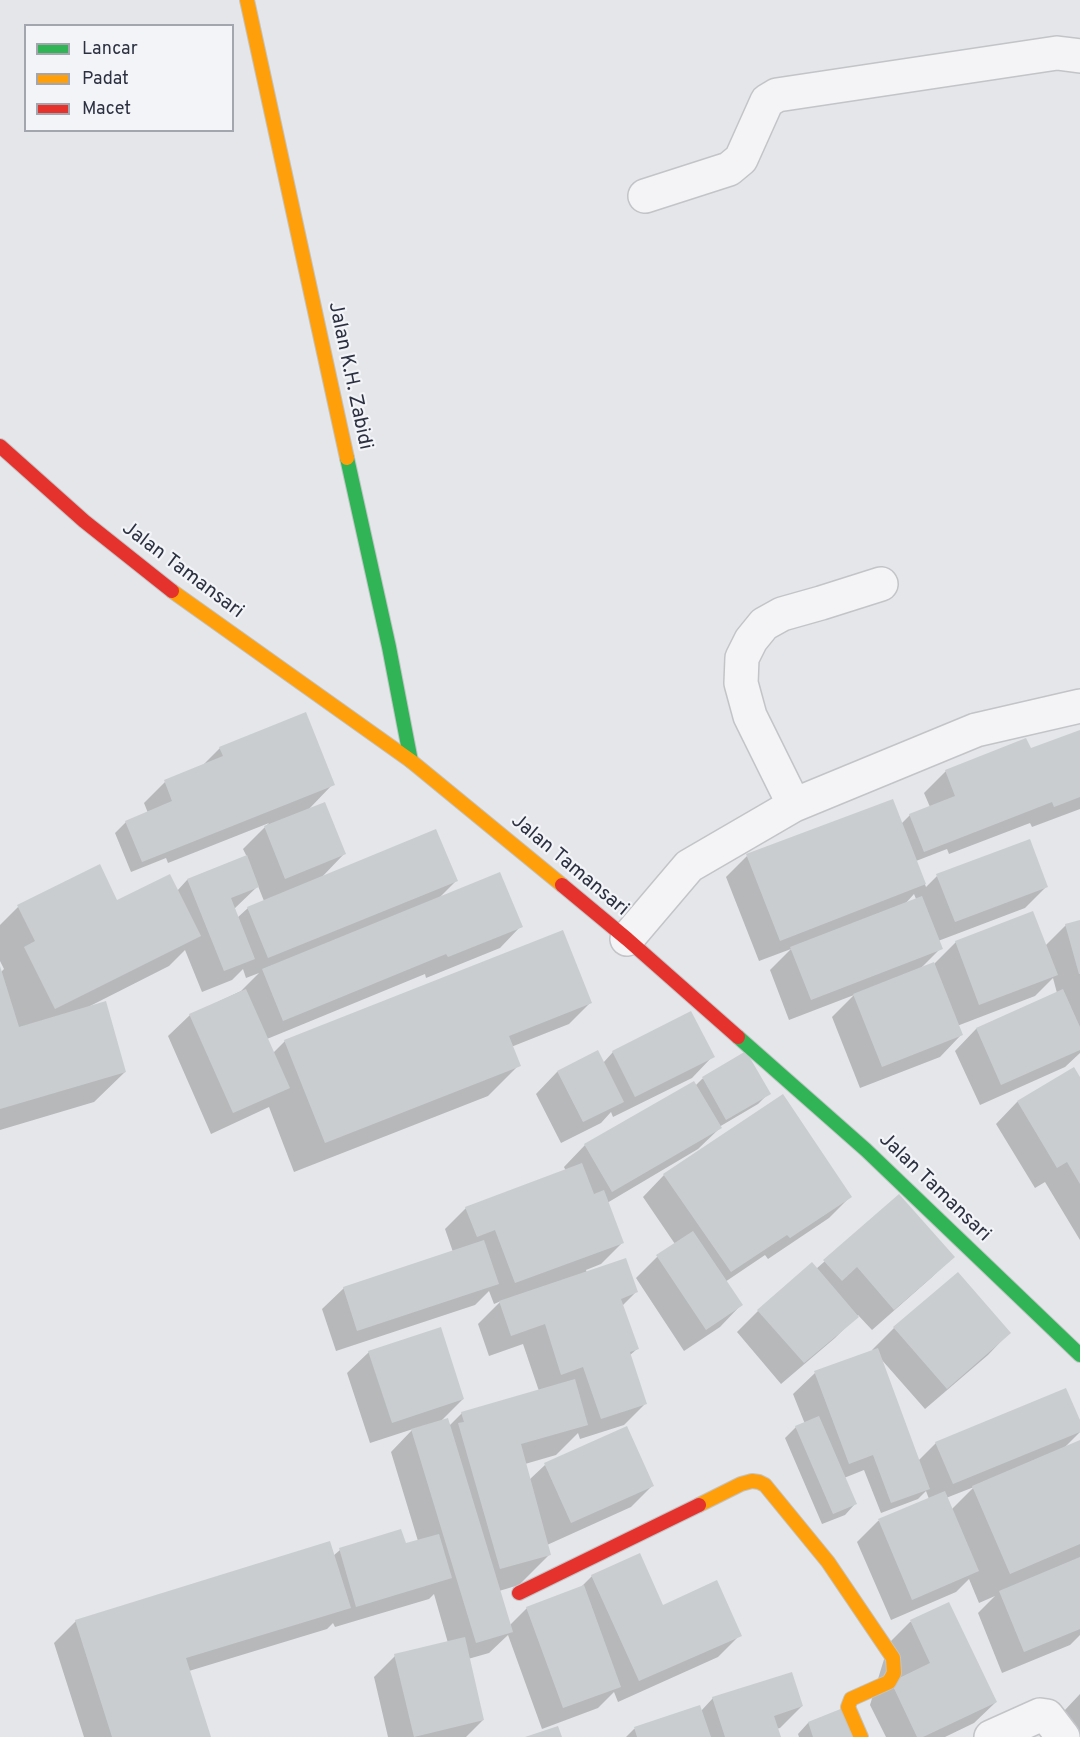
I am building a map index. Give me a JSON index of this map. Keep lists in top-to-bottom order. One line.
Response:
{"streets":{"main road":["Jalan K.H. Zabidi","Jalan Tamansari"]},"crossings":[["Jalan K.H. Zabidi","Jalan Tamansari"]],"legend":["Lancar","Padat","Macet"]}
